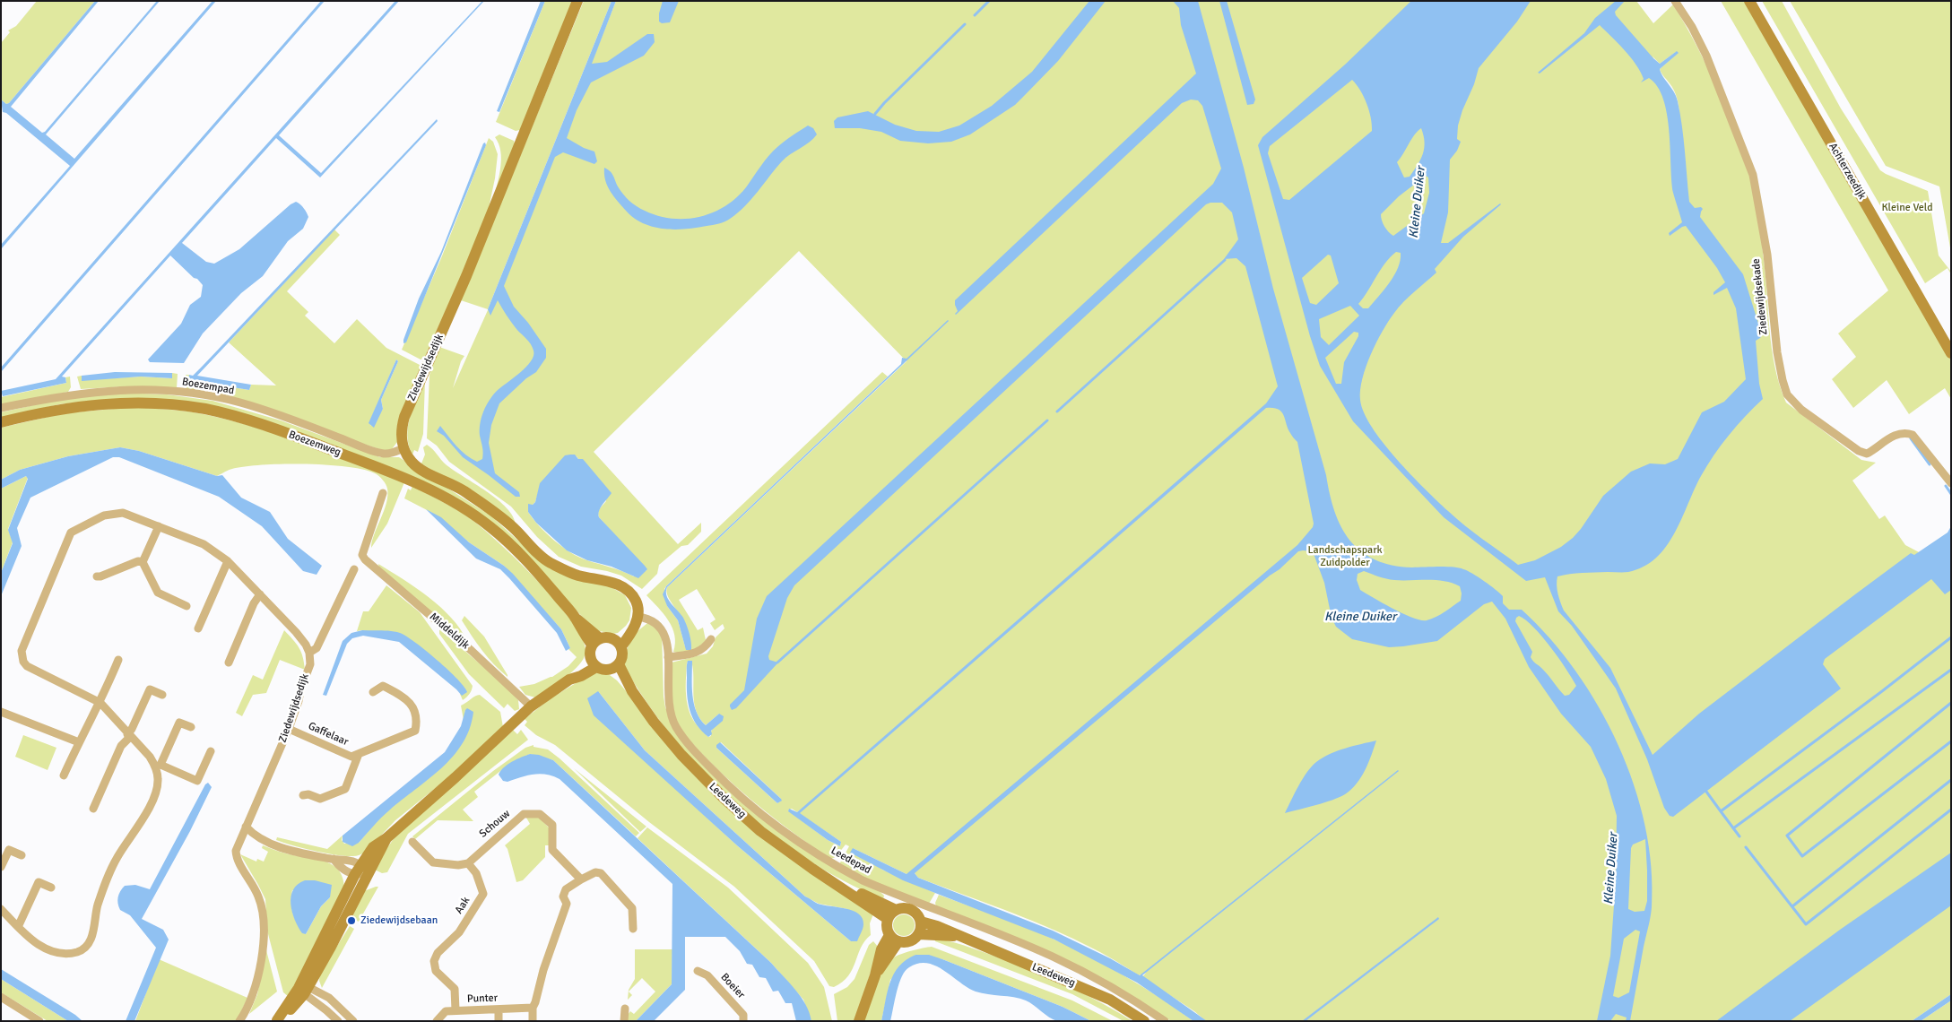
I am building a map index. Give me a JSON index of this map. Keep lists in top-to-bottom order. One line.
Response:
{"streets":{"main road":["Achterzeedijk","Ziedewijdsedijk","Boezemweg","Leedeweg"],"street":["Ziedewijdsekade","Boezempad","Middeldijk","Gaffelaar","Schouw","Leedepad","Aak","Boeier","Punter"]},"crossings":[["Ziedewijdsedijk","Boezempad"],["Ziedewijdsedijk","Gaffelaar"],["Boezemweg","Leedeweg"],["Schouw","Aak"],["Aak","Punter"]],"water":["Kleine Duiker"],"parks":["Kleine Veld","Landschapspark Zuidpolder"],"places":["Ziedewijdsebaan"]}
